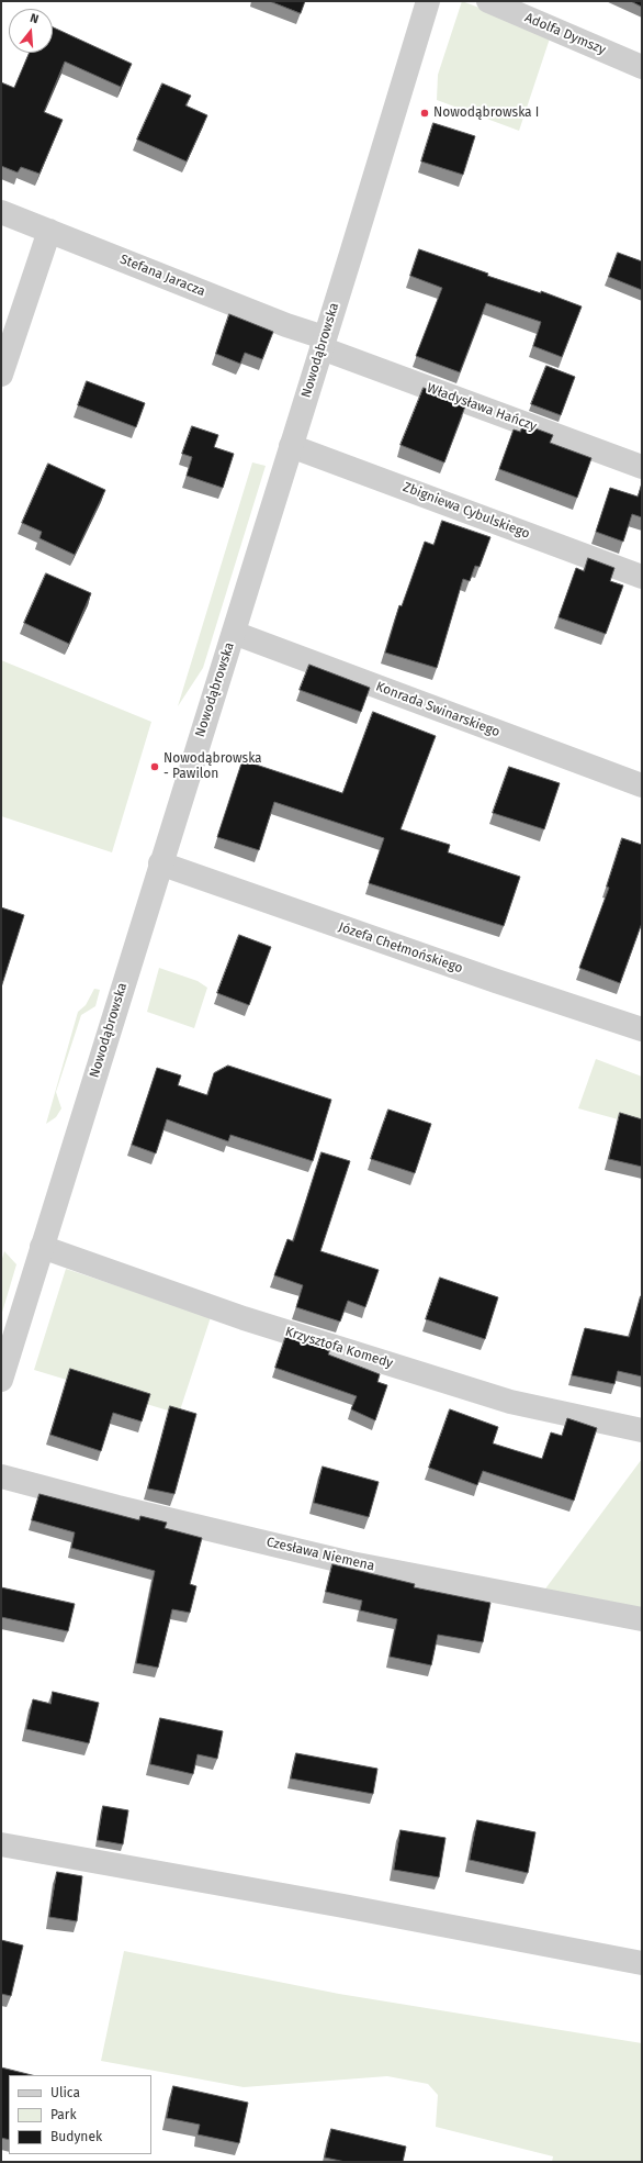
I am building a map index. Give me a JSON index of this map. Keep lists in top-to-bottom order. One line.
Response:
{"streets":{"street":["Adolfa Dymszy","Stefana Jaracza","Nowodąbrowska","Władysława Hańczy","Zbigniewa Cybulskiego","Konrada Swinarskiego","Józefa Chełmońskiego","Krzysztofa Komedy","Czesława Niemena"]},"crossings":[["Stefana Jaracza","Nowodąbrowska"],["Stefana Jaracza","Władysława Hańczy"],["Nowodąbrowska","Władysława Hańczy"],["Nowodąbrowska","Zbigniewa Cybulskiego"],["Nowodąbrowska","Konrada Swinarskiego"],["Nowodąbrowska","Józefa Chełmońskiego"],["Nowodąbrowska","Krzysztofa Komedy"]],"places":["Nowodąbrowska I","Nowodąbrowska - Pawilon"],"legend":["Ulica","Park","Budynek"],"north":"top"}
